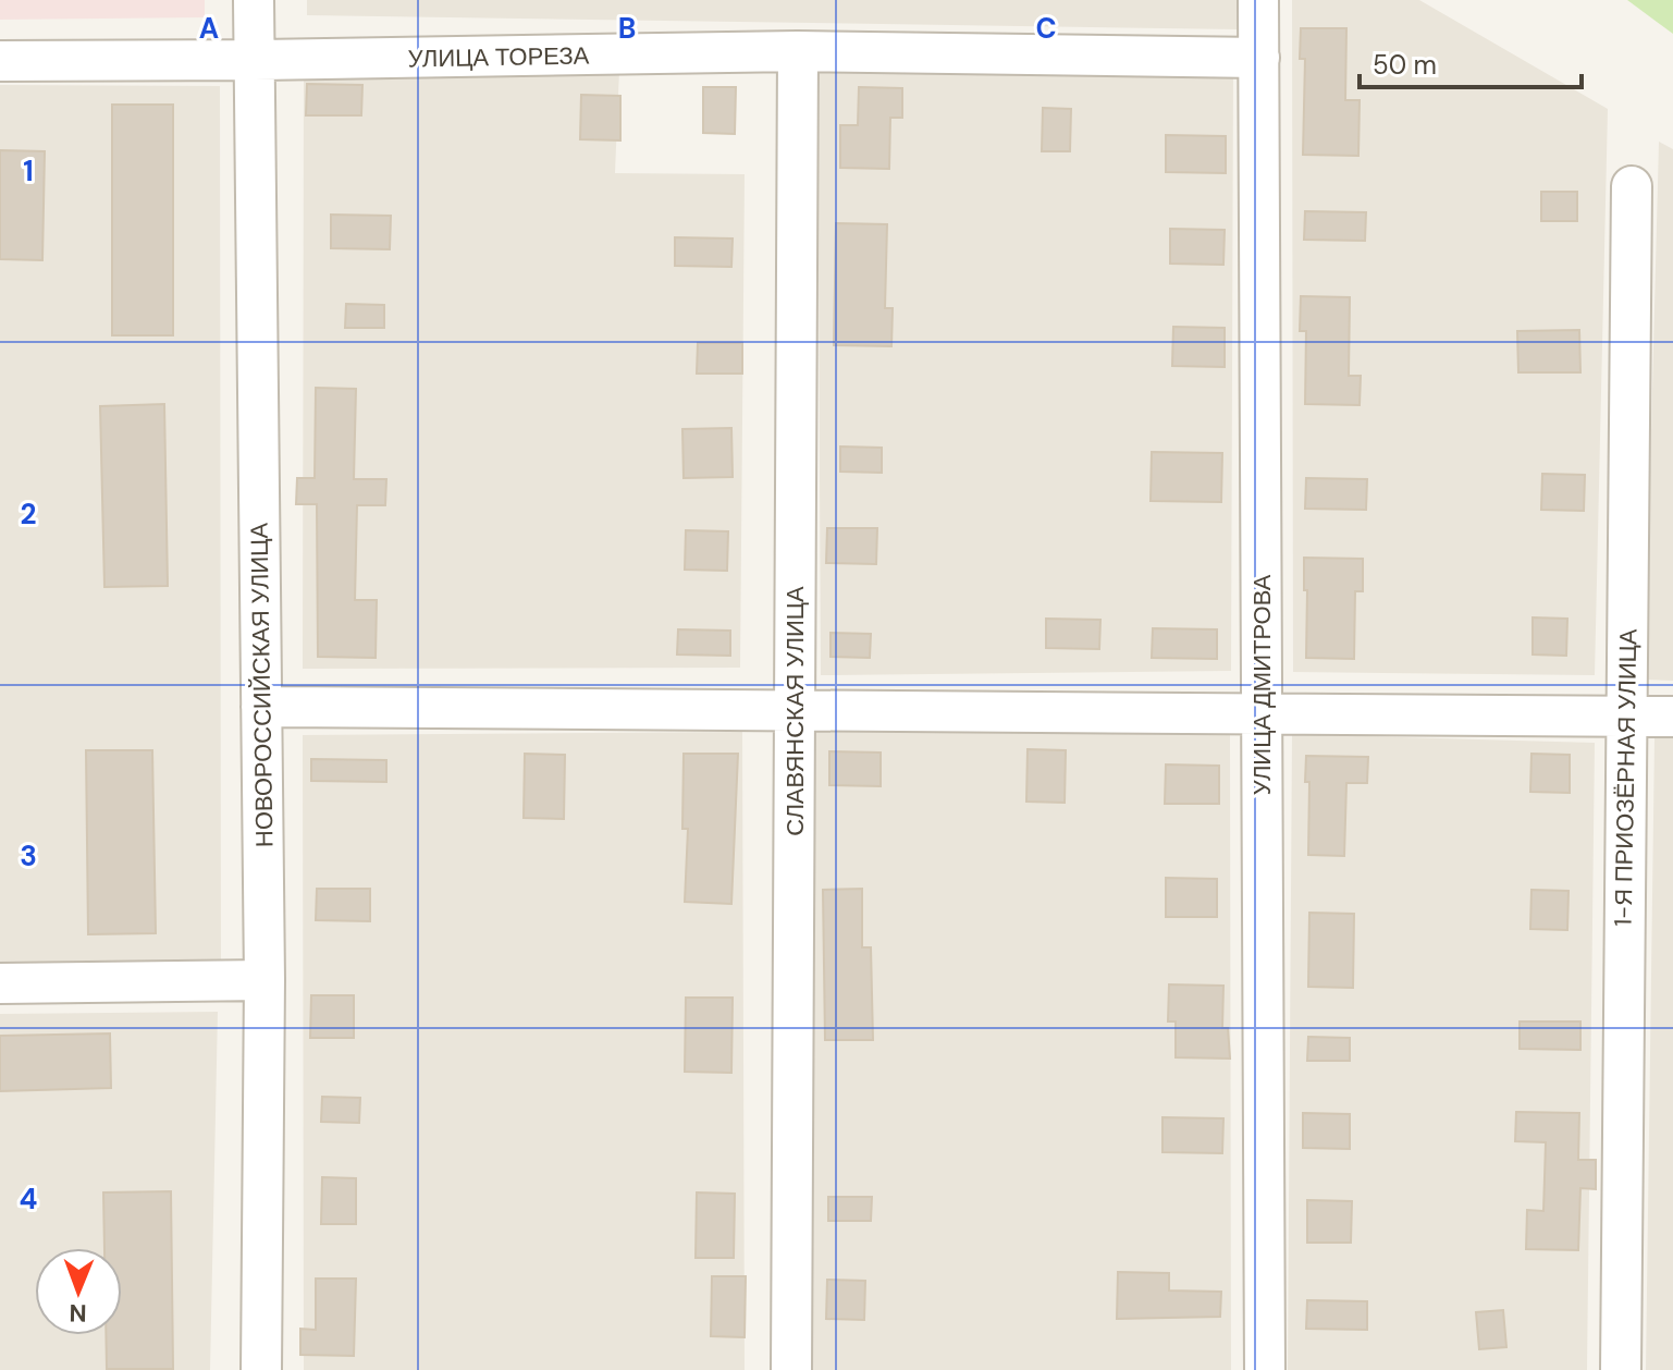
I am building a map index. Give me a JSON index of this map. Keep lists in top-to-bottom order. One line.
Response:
{"streets":{"street":["УЛИЦА ТОРЕЗА","НОВОРОССИЙСКАЯ УЛИЦА","УЛИЦА ДМИТРОВА","СЛАВЯНСКАЯ УЛИЦА","1-Я ПРИОЗЁРНАЯ УЛИЦА"]},"crossings":[["УЛИЦА ТОРЕЗА","НОВОРОССИЙСКАЯ УЛИЦА"],["УЛИЦА ТОРЕЗА","УЛИЦА ДМИТРОВА"],["УЛИЦА ТОРЕЗА","СЛАВЯНСКАЯ УЛИЦА"]],"scale_bar":"50 m","north":"bottom","grid":{"columns":["A","B","C"],"rows":["1","2","3","4"]}}
